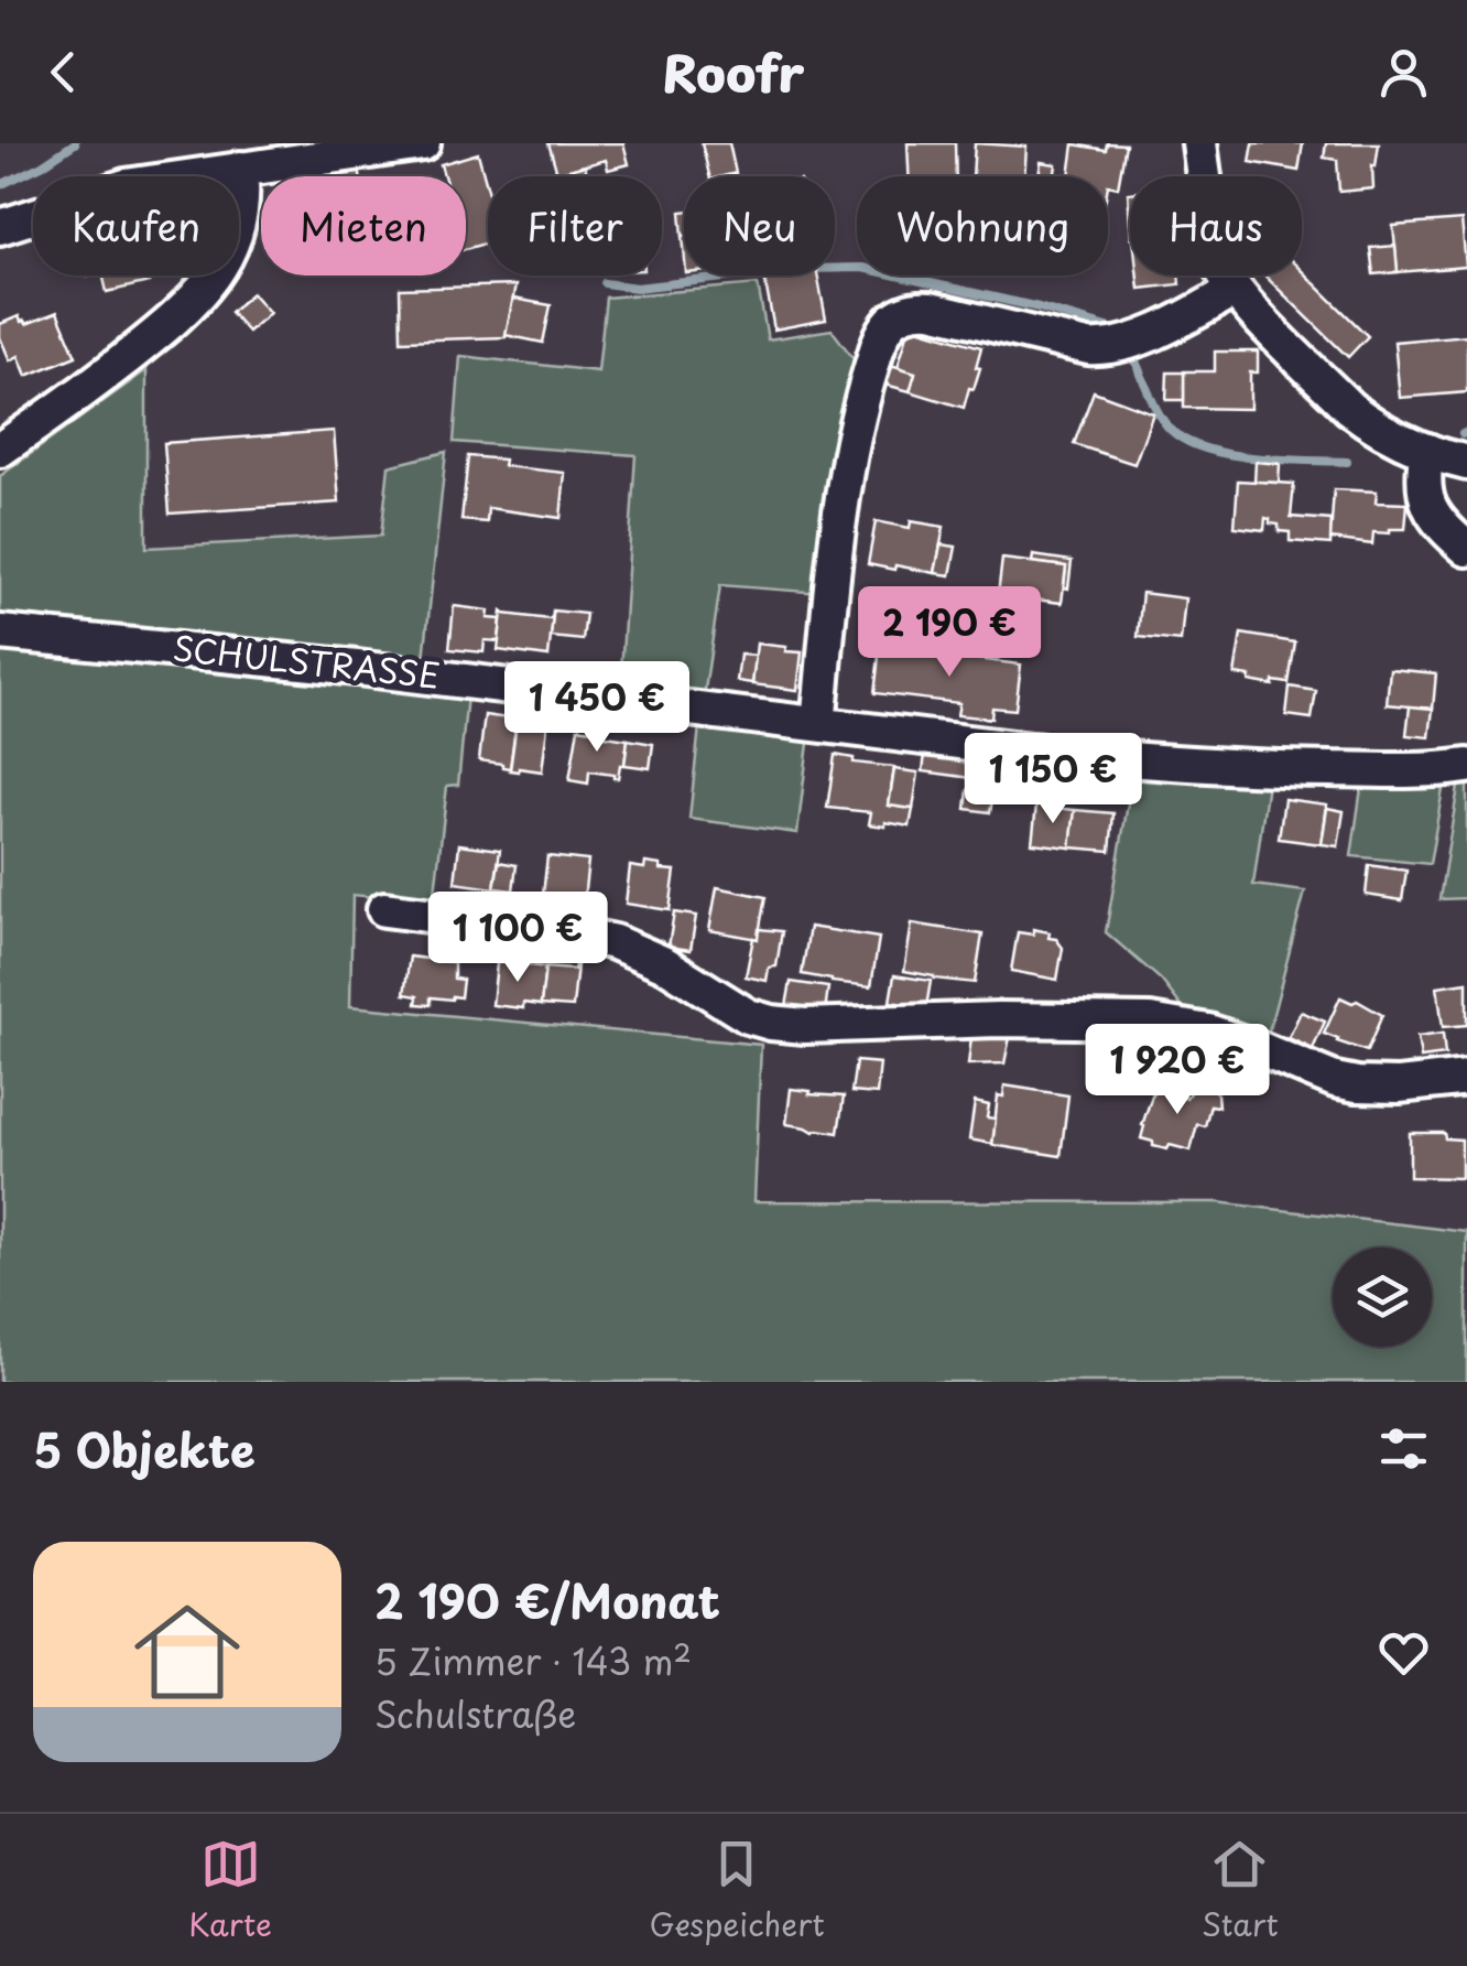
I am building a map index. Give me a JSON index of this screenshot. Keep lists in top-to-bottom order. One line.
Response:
{"streets":{"street":["SCHULSTRASSE"]},"page":{"header":"Roofr","chip":["Kaufen","Mieten","Filter","Neu","Wohnung","Haus"],"price":["2 190 €","1 450 €","1 150 €","1 100 €","1 920 €"],"heading":"5 Objekte","list":[{"name":"2 190 €/Monat","note":"5 Zimmer · 143 m² · Schulstraße"}],"tabs":["Karte","Gespeichert","Start"]}}
